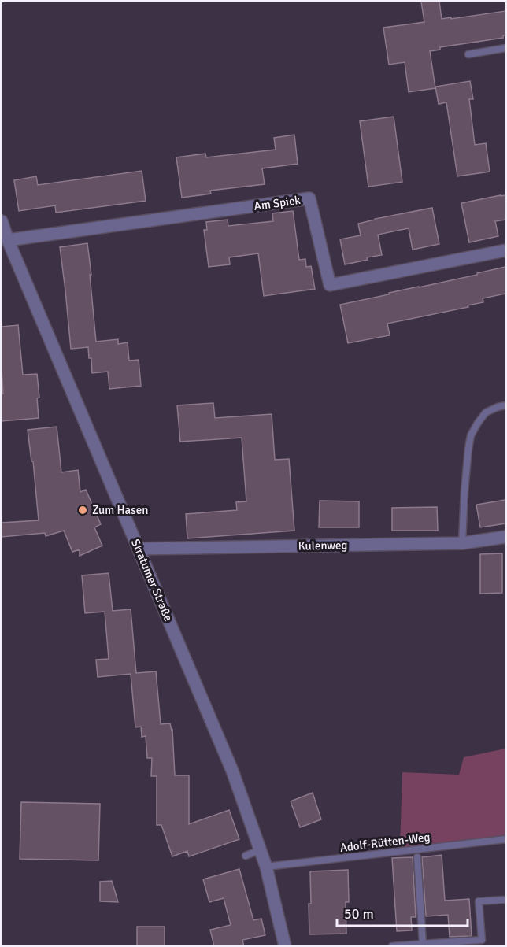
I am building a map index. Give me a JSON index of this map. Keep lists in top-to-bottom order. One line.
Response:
{"streets":{"street":["Am Spick","Kulenweg","Stratumer Straße"],"lane":["Adolf-Rütten-Weg"]},"crossings":[["Am Spick","Stratumer Straße"],["Kulenweg","Stratumer Straße"],["Stratumer Straße","Adolf-Rütten-Weg"]],"places":["Zum Hasen"],"scale_bar":"50 m"}
